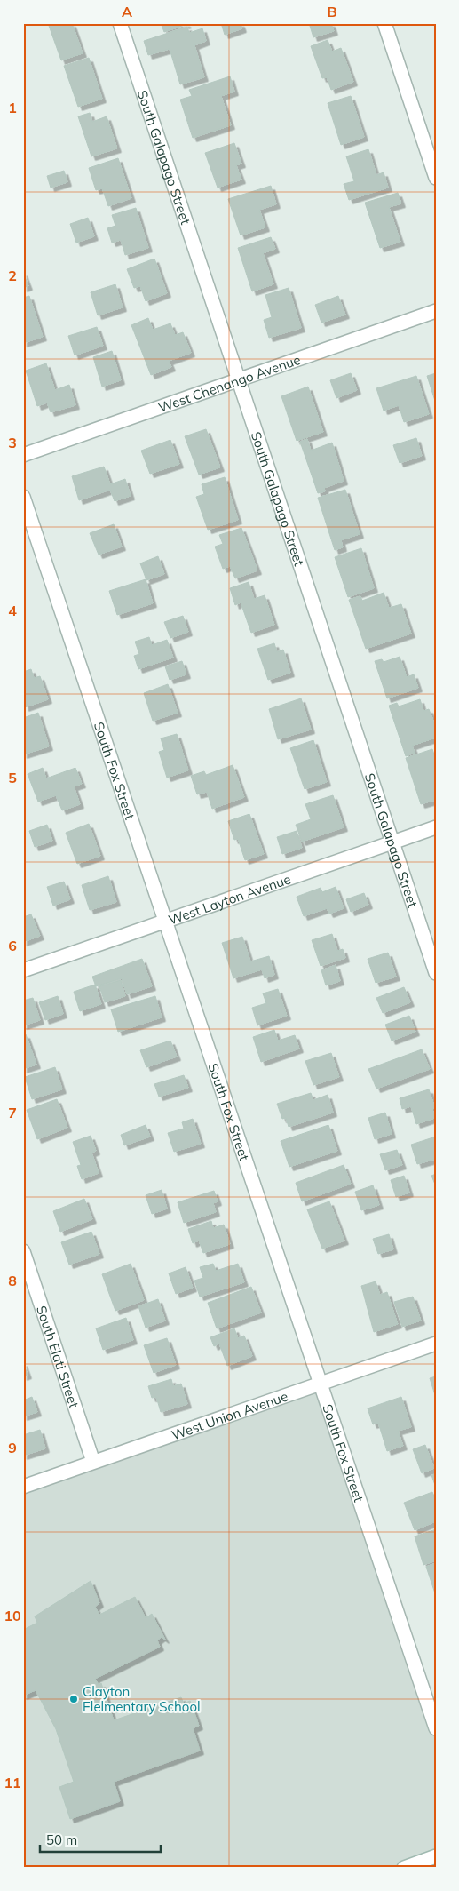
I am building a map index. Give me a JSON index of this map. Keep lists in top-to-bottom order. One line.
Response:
{"streets":{"street":["South Galapago Street","West Chenango Avenue","South Fox Street","West Layton Avenue","South Elati Street","West Union Avenue"]},"crossings":[["South Galapago Street","West Chenango Avenue"],["South Galapago Street","West Layton Avenue"],["South Fox Street","West Layton Avenue"],["South Fox Street","West Union Avenue"],["South Elati Street","West Union Avenue"]],"places":["Clayton Elelmentary School"],"scale_bar":"50 m","grid":{"columns":["A","B"],"rows":["1","2","3","4","5","6","7","8","9","10","11"]}}
